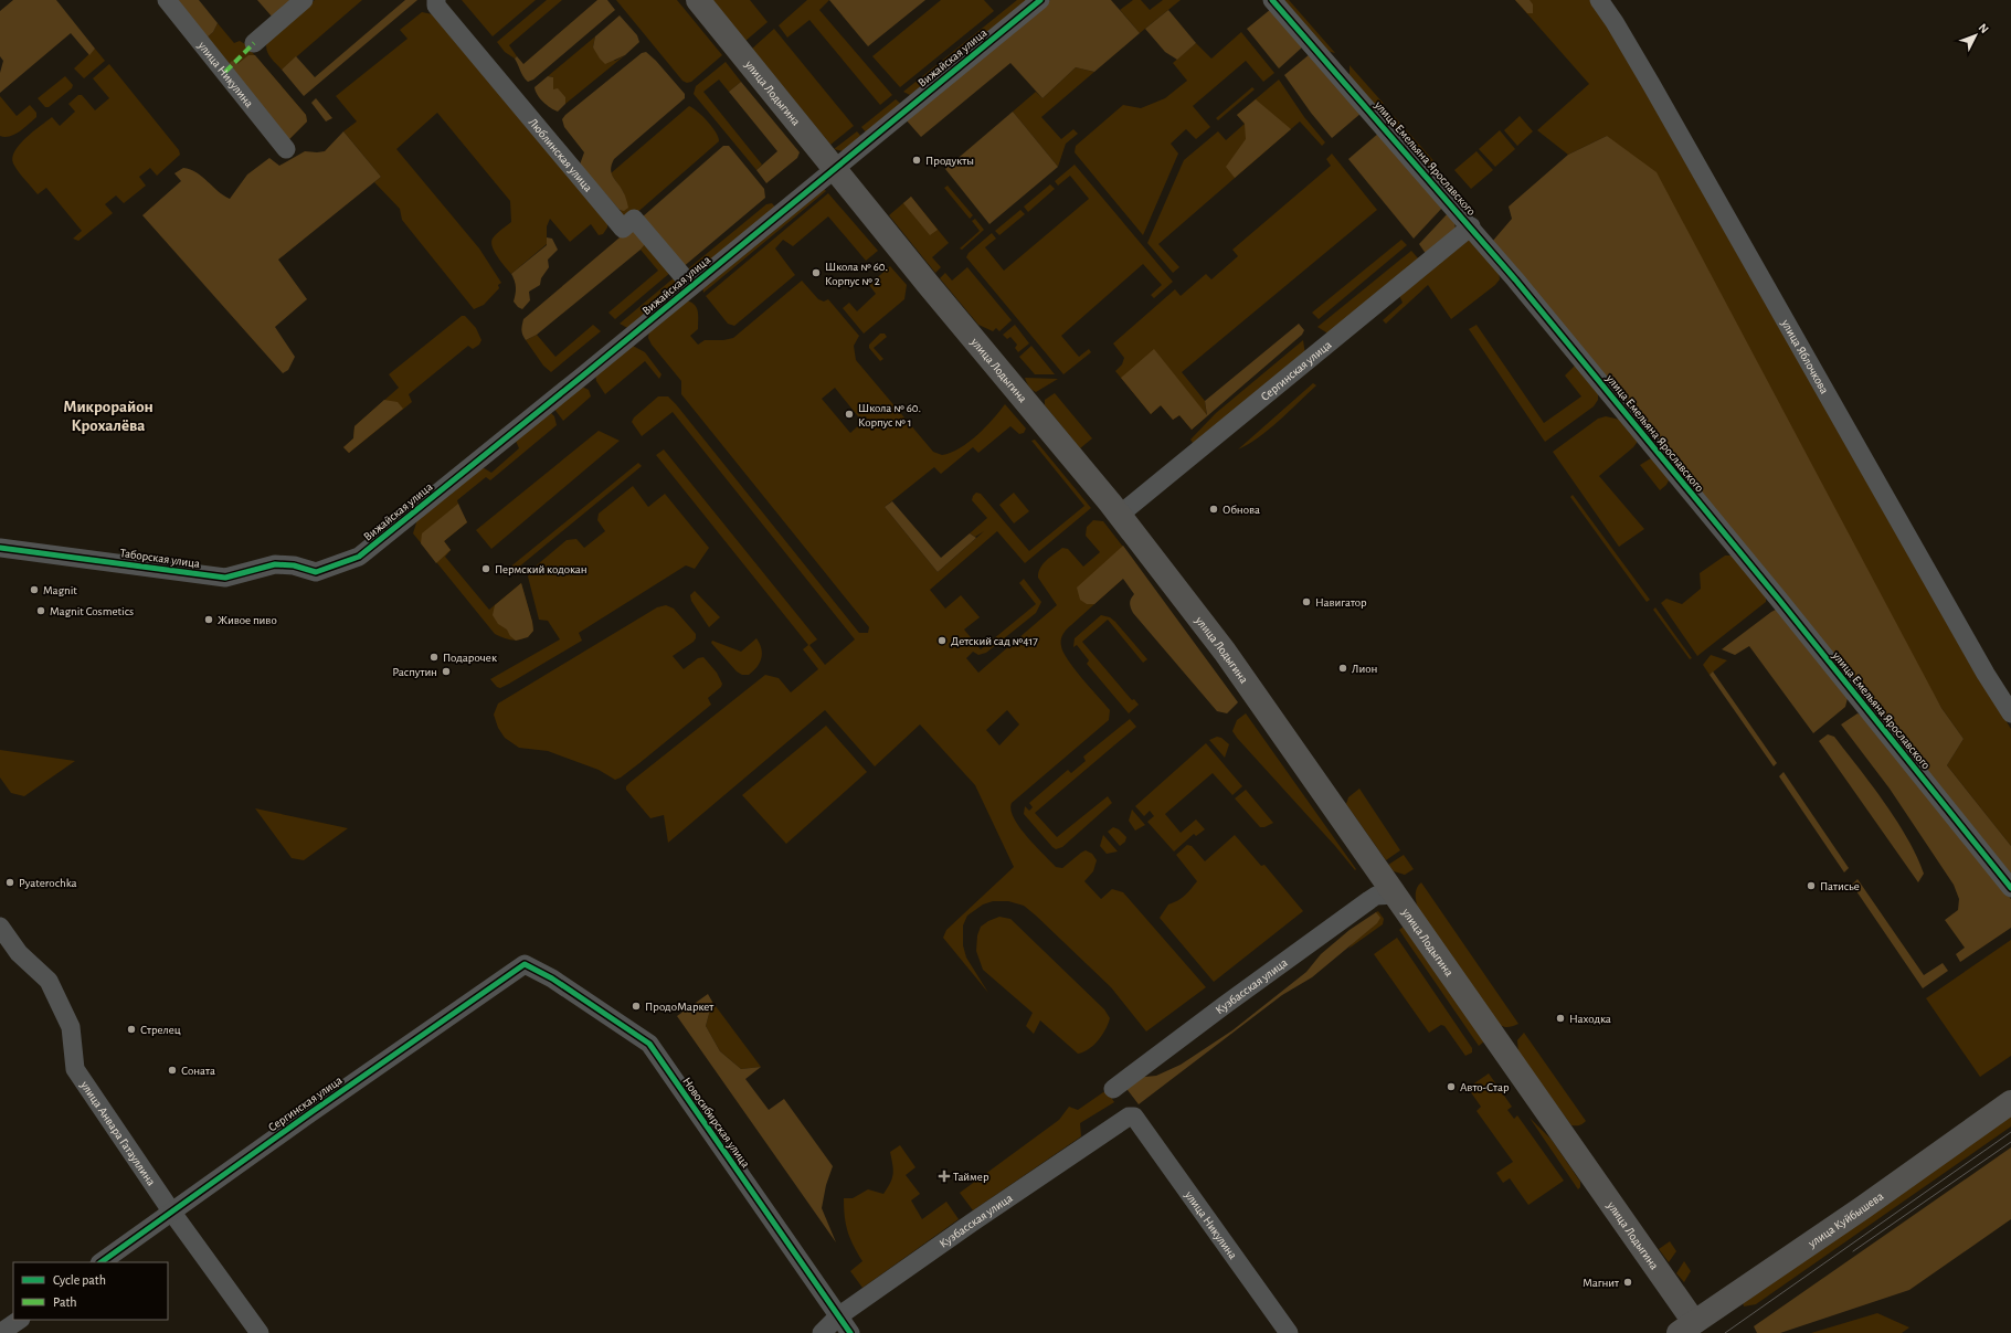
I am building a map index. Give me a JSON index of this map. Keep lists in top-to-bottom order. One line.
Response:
{"streets":{"main road":["улица Лодыгина","улица Куйбышева"],"street":["Вижайская улица","улица Никулина","Люблинская улица","улица Емельяна Ярославского","улица Яблочкова","Сергинская улица","Таборская улица","Кузбасская улица","Новосибирская улица","улица Анвара Гатауллина"]},"crossings":[["Вижайская улица","улица Лодыгина"],["Вижайская улица","Люблинская улица"],["Вижайская улица","Таборская улица"],["улица Никулина","Кузбасская улица"],["улица Лодыгина","Сергинская улица"],["улица Лодыгина","Кузбасская улица"],["улица Лодыгина","улица Куйбышева"],["улица Емельяна Ярославского","Сергинская улица"],["Сергинская улица","Новосибирская улица"],["Сергинская улица","улица Анвара Гатауллина"],["Кузбасская улица","Новосибирская улица"]],"districts":["Микрорайон Крохалёва"],"places":{"other":["Продукты","Школа № 60. Корпус № 2","Школа № 60. Корпус № 1","Обнова","Пермский кодокан","Magnit","Навигатор","Magnit Cosmetics","Живое пиво","Детский сад №417","Подарочек","Лион","Распутин","Pyaterochka","Патисье","ПродоМаркет","Находка","Стрелец","Соната","Авто-Стар","Магнит"],"health":["Таймер"]},"legend":["Cycle path","Path"],"north":"top right"}
